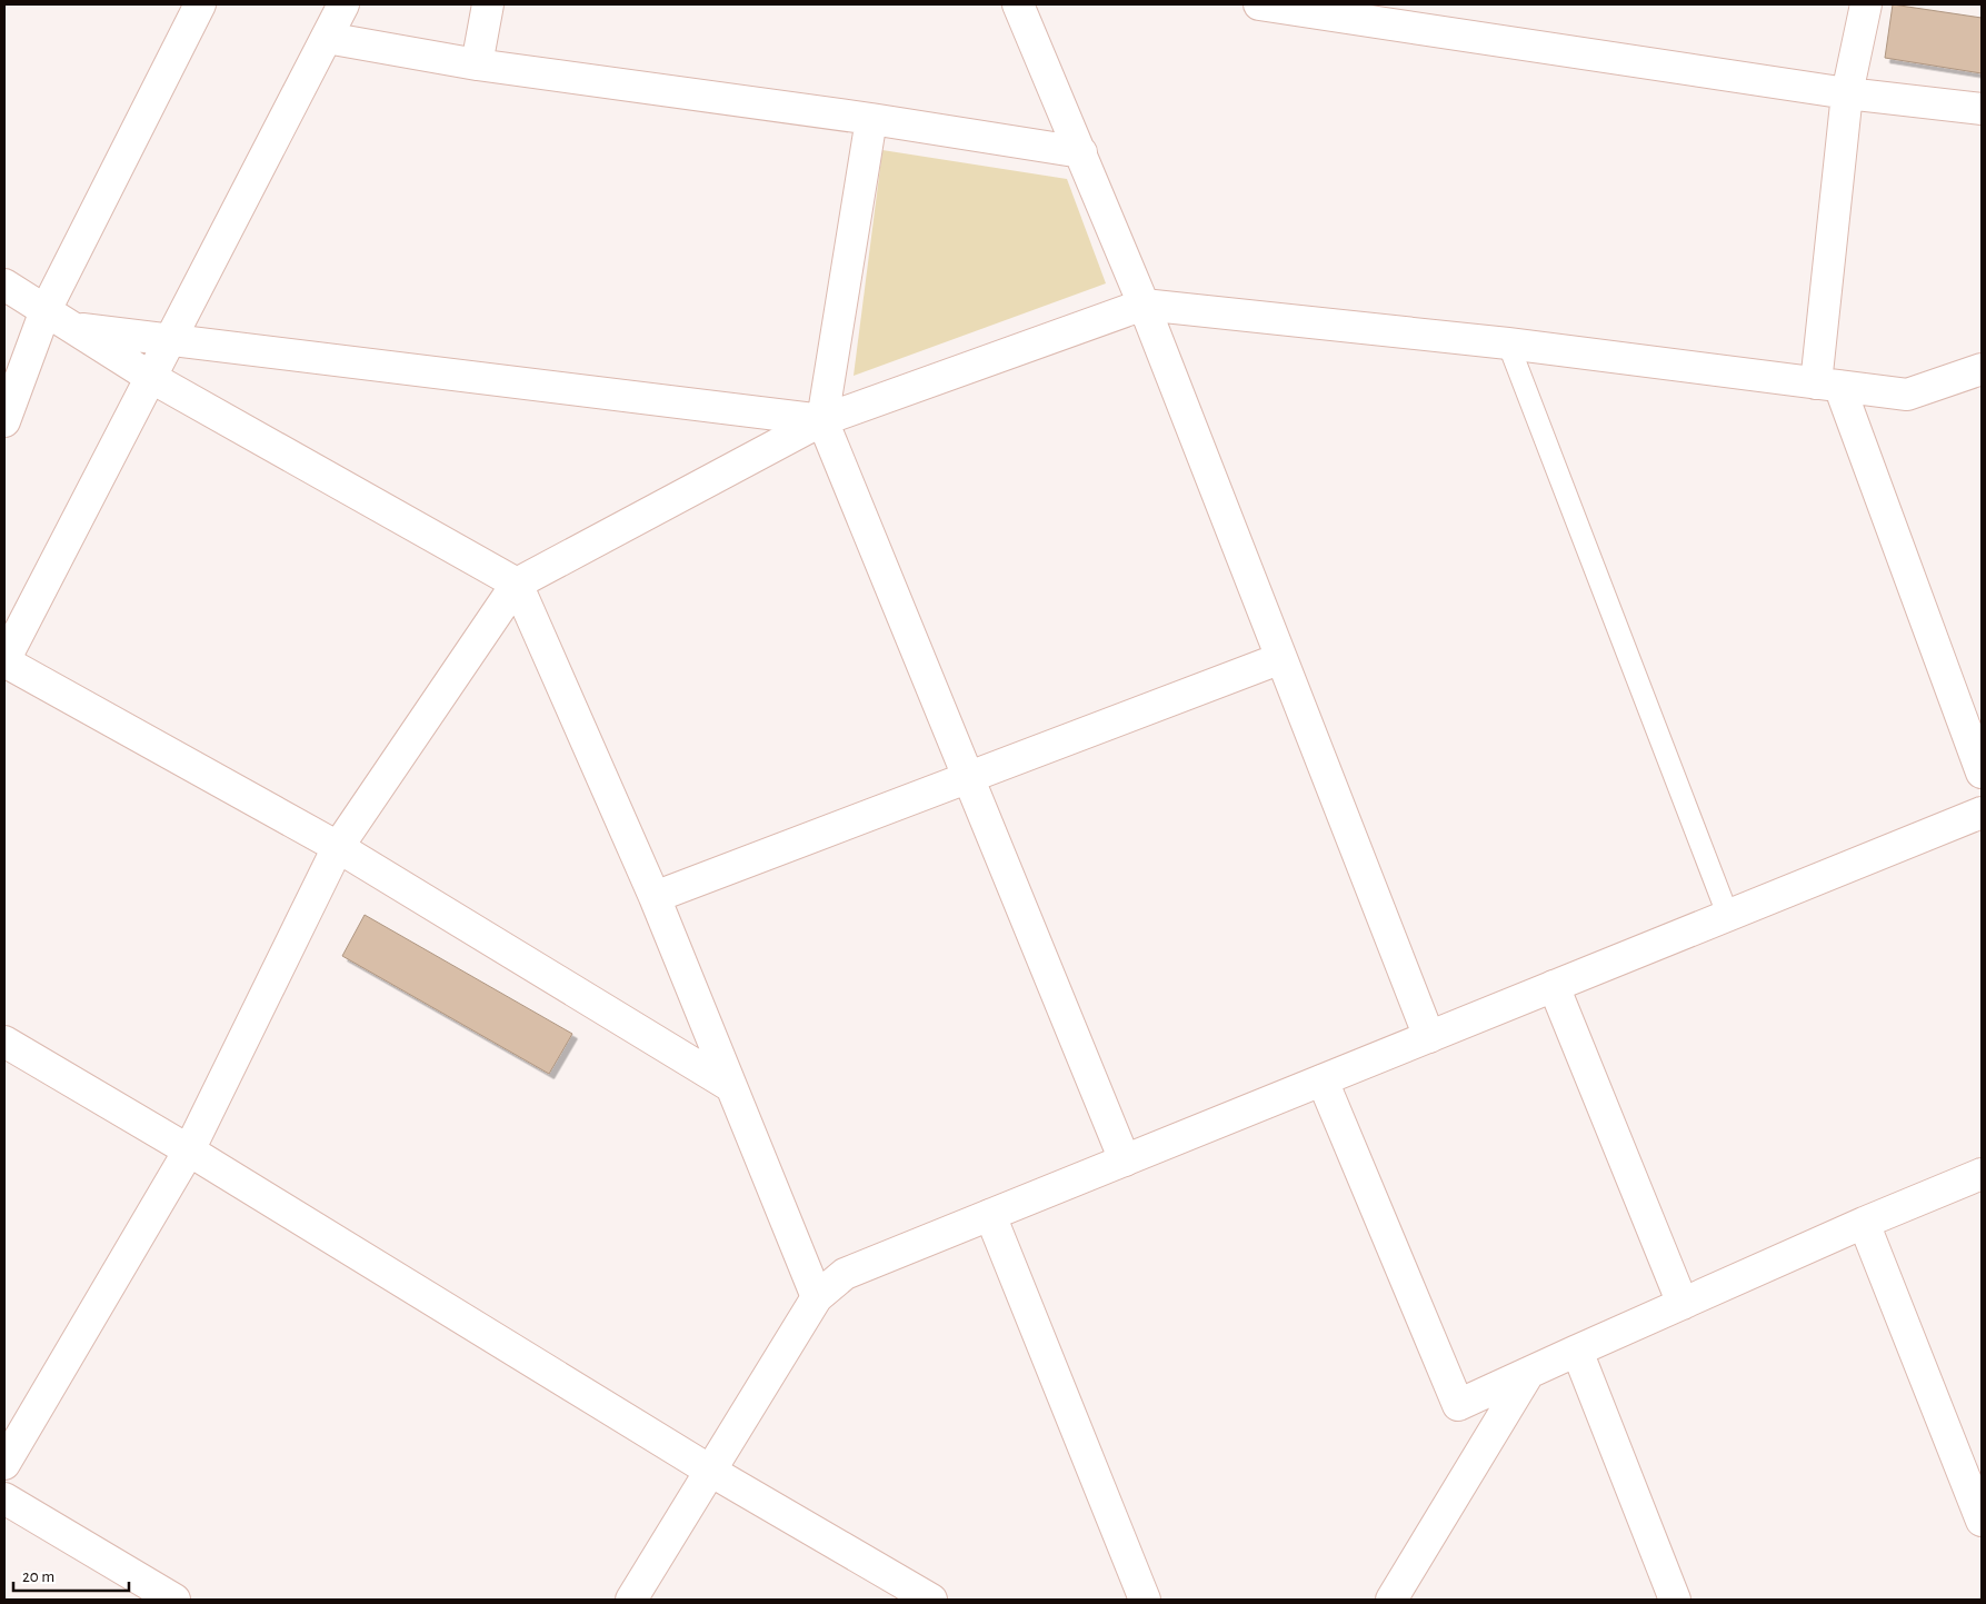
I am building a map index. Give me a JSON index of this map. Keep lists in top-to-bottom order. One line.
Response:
{"scale_bar":"20 m"}
